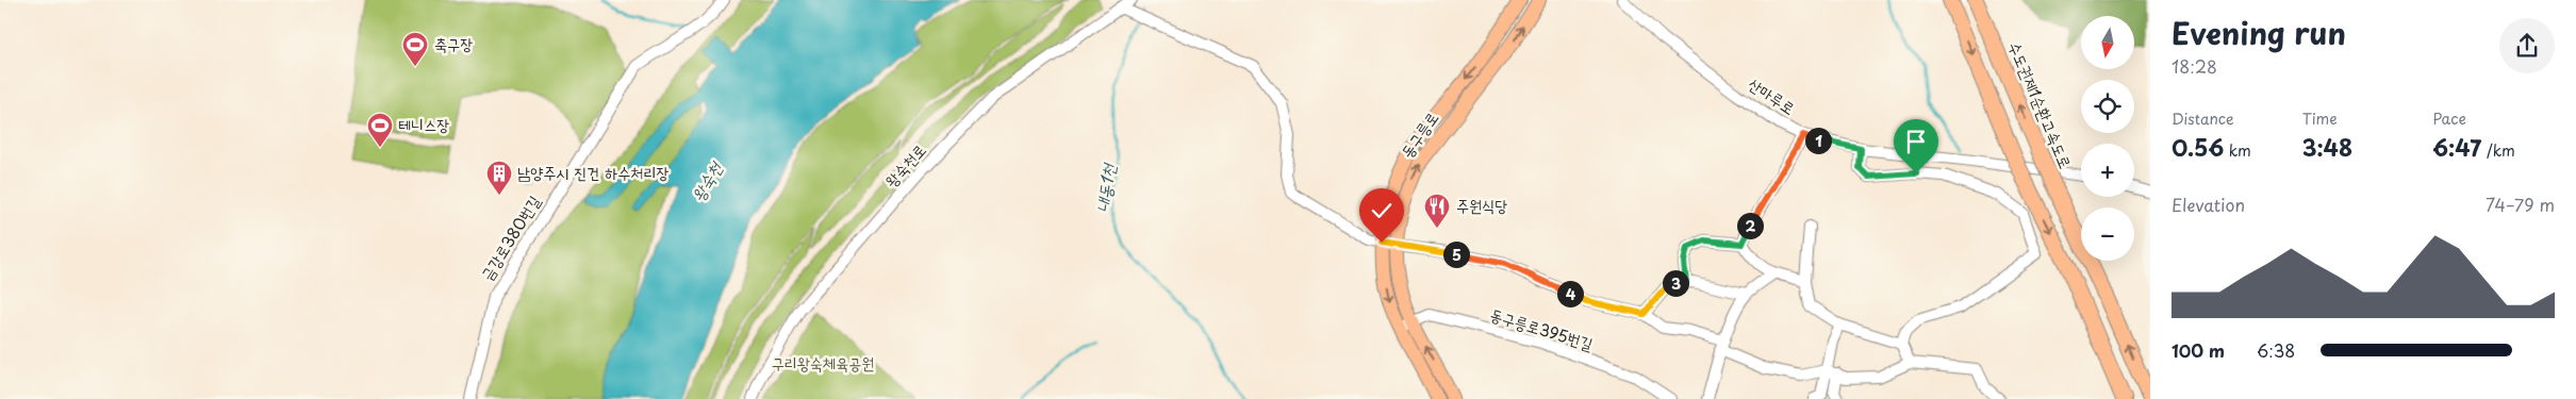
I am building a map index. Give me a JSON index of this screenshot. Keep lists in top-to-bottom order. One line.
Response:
{"streets":{"highway":["수도권제1순환고속도로"],"main road":["동구릉로"],"street":["산마루로","왕숙천로","금강로380번길","동구릉로395번길"]},"crossings":[["동구릉로","동구릉로395번길"]],"water":["왕숙천","내동1천"],"parks":["구리왕숙체육공원"],"places":{"sports":["축구장","테니스장"],"building":["남양주시 진건 하수처리장"],"restaurant":["주원식당"]},"north":"bottom","page":{"heading":["Evening run","18:28"],"map_buttons":["+","−"],"stats":[["Distance","0.56 km"],["Time","3:48"],["Pace","6:47 /km"]],"pins":["1","2","5","3","4"],"chart":["Elevation","74–79 m"],"list":[{"name":"100 m","note":"6:38"}]}}
